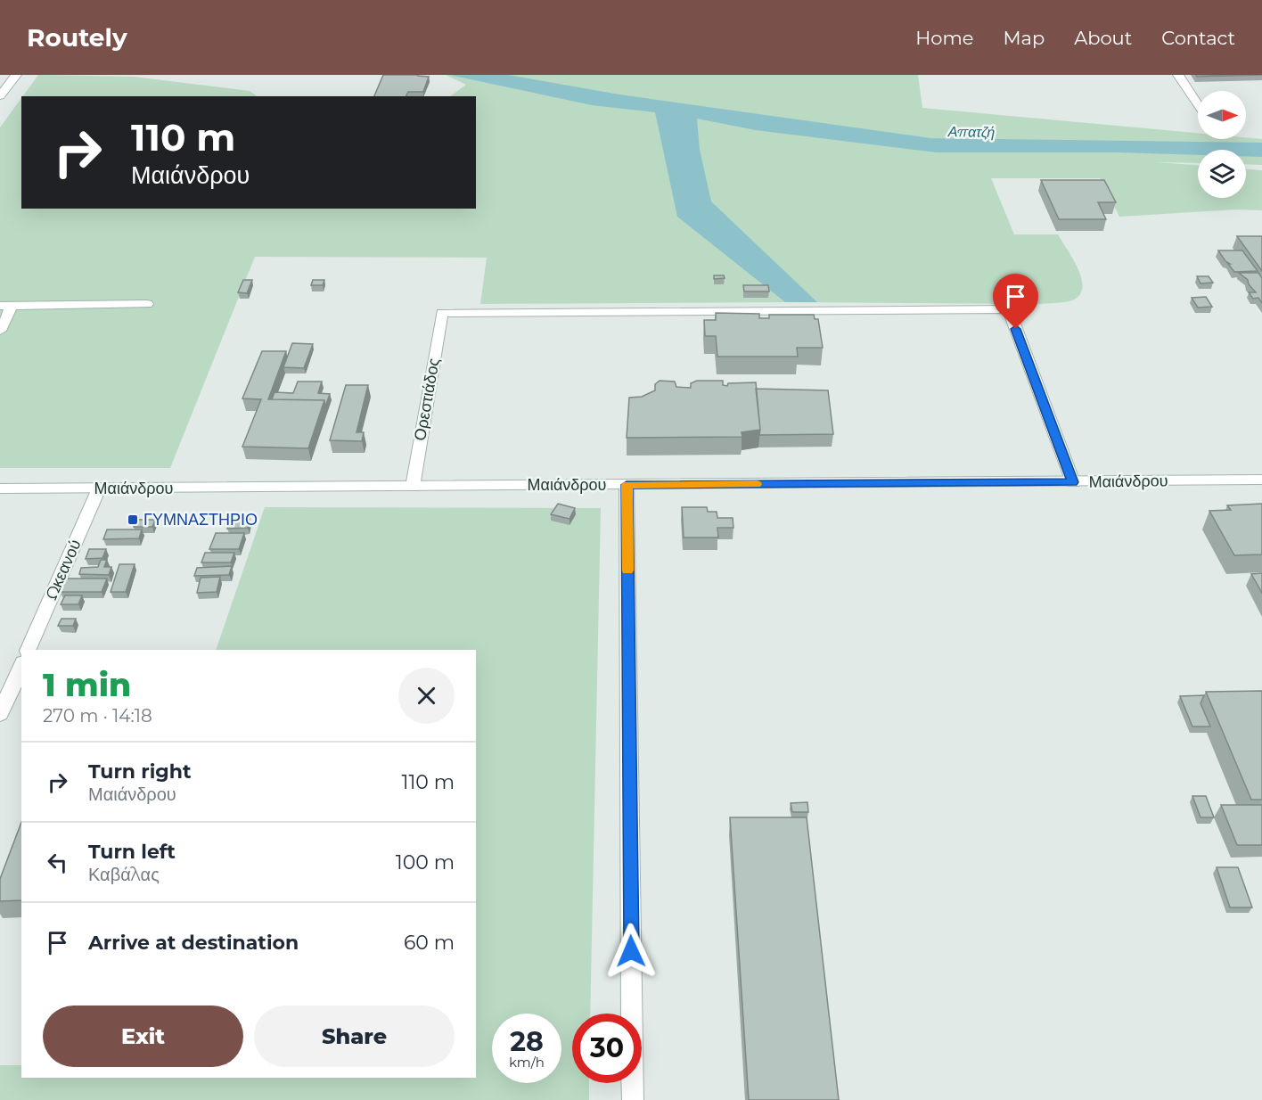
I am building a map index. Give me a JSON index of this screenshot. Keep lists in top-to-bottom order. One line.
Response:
{"streets":{"street":["Ορεστιάδος","Μαιάνδρου","Ωκεανού"]},"crossings":[["Ορεστιάδος","Μαιάνδρου"],["Μαιάνδρου","Ωκεανού"]],"water":["Απατζή"],"places":{"transit":["ΓΥΜΝΑΣΤΗΡΙΟ"]},"north":"right","page":{"header":"Routely","nav":["Home","Map","About","Contact"],"turn":["110 m","Μαιάνδρου"],"heading":["1 min","270 m · 14:18"],"list":[{"name":"Turn right","note":"Μαιάνδρου","value":"110 m"},{"name":"Turn left","note":"Καβάλας","value":"100 m"},{"name":"Arrive at destination","value":"60 m"}],"buttons":["Exit","Share"],"speed":"28 km/h","limit":"30"}}
